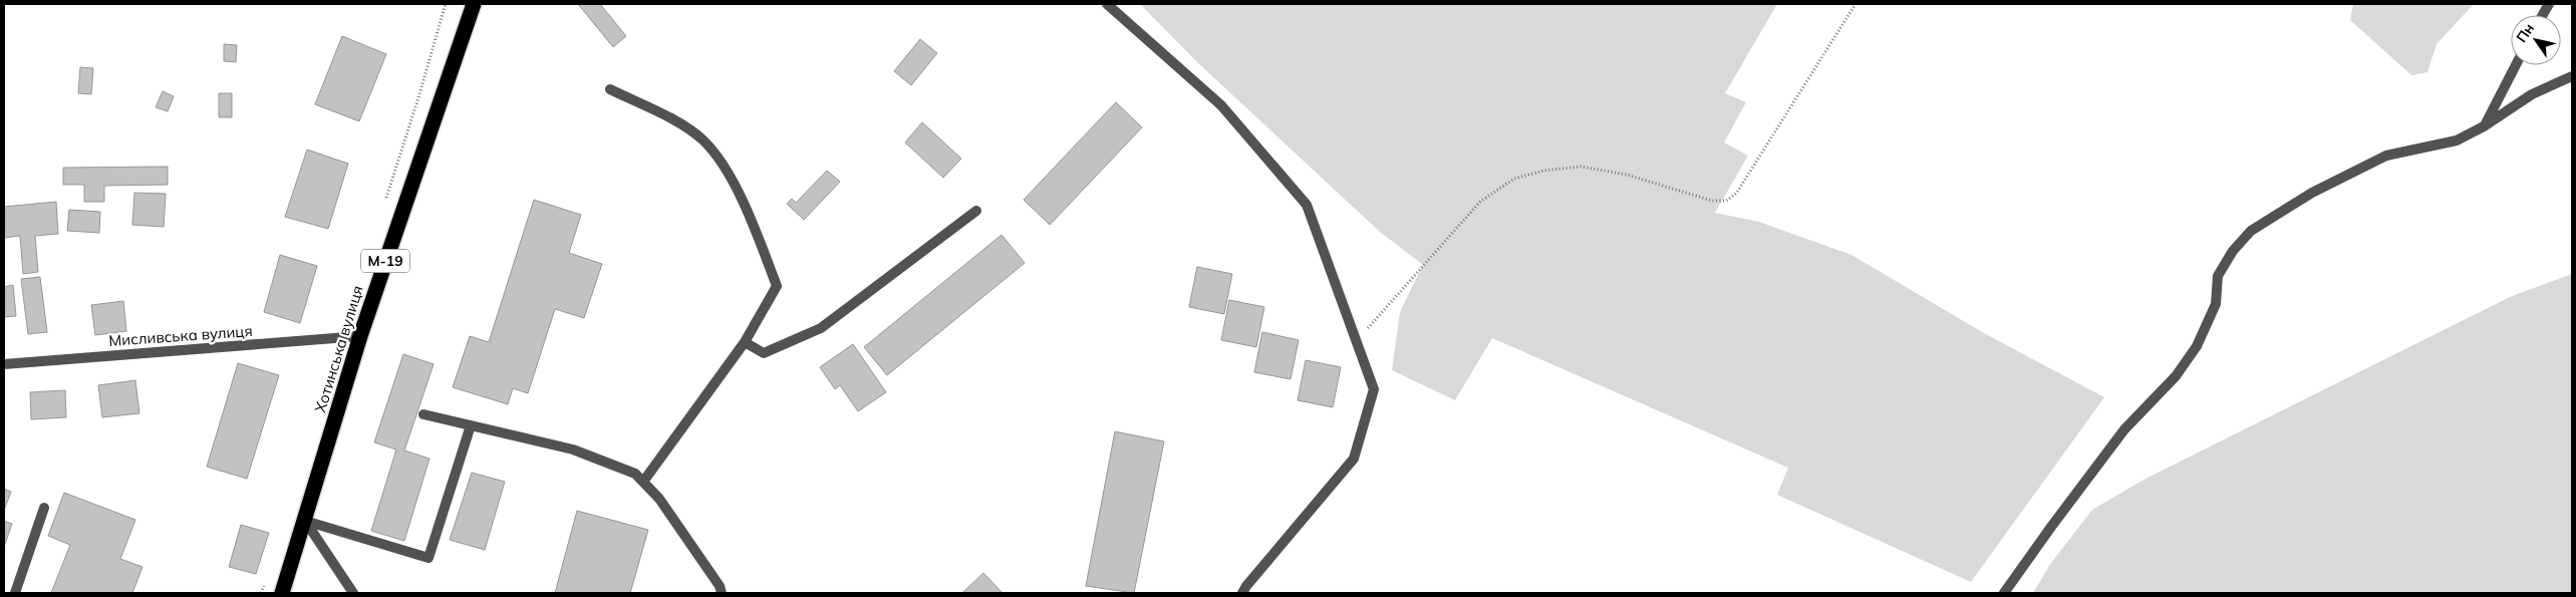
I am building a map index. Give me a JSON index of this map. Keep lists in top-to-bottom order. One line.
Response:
{"streets":{"highway":["М-19","Хотинська вулиця"],"street":["Мисливська вулиця"]},"crossings":[["Мисливська вулиця","Хотинська вулиця"]],"north":"top left"}
